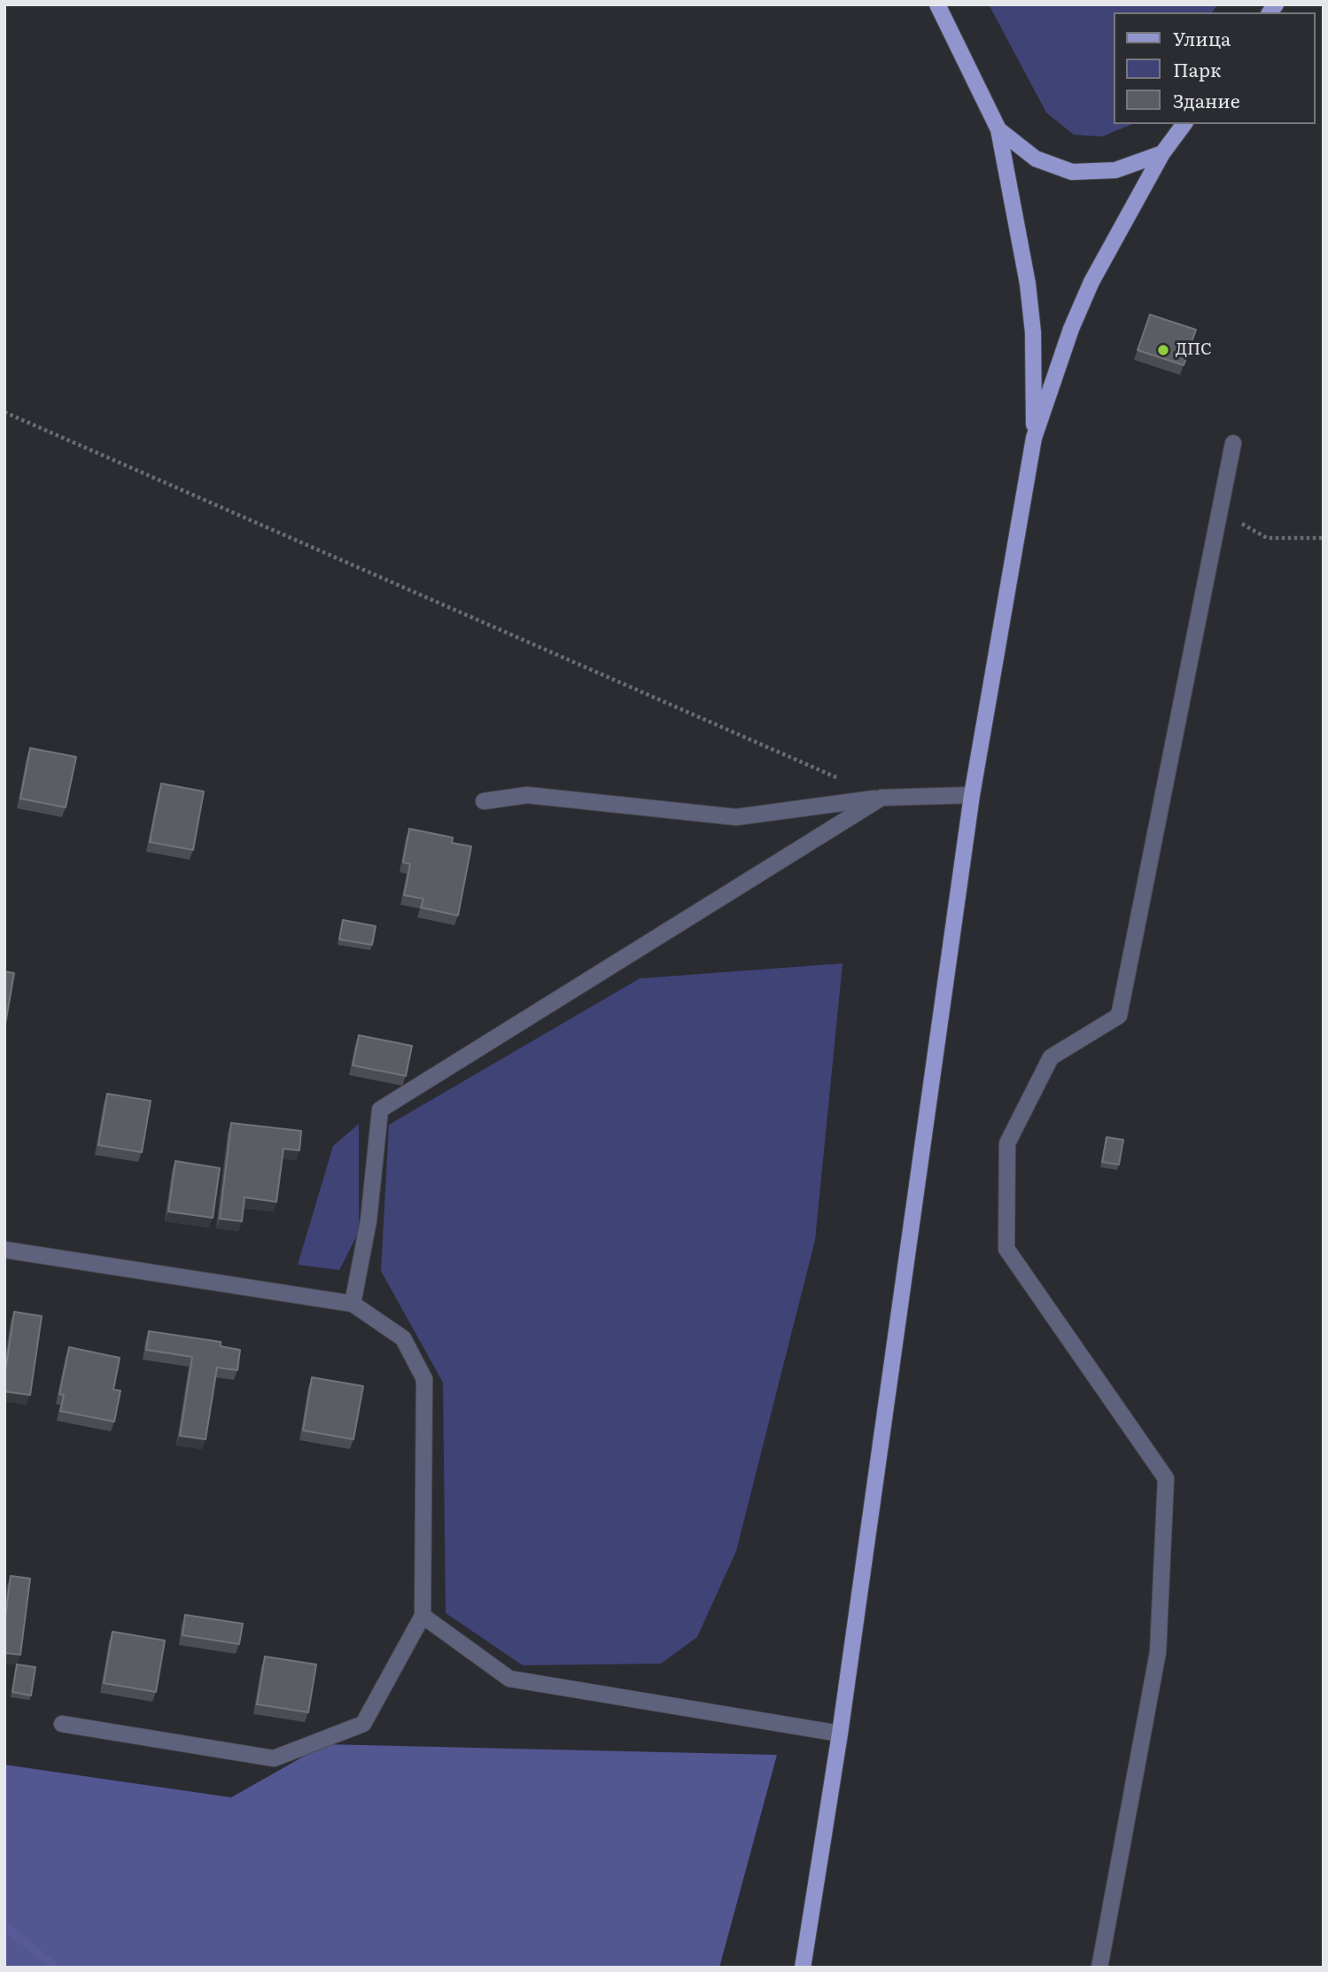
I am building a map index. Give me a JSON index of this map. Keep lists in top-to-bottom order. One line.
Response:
{"places":["ДПС"],"legend":["Улица","Парк","Здание"]}
